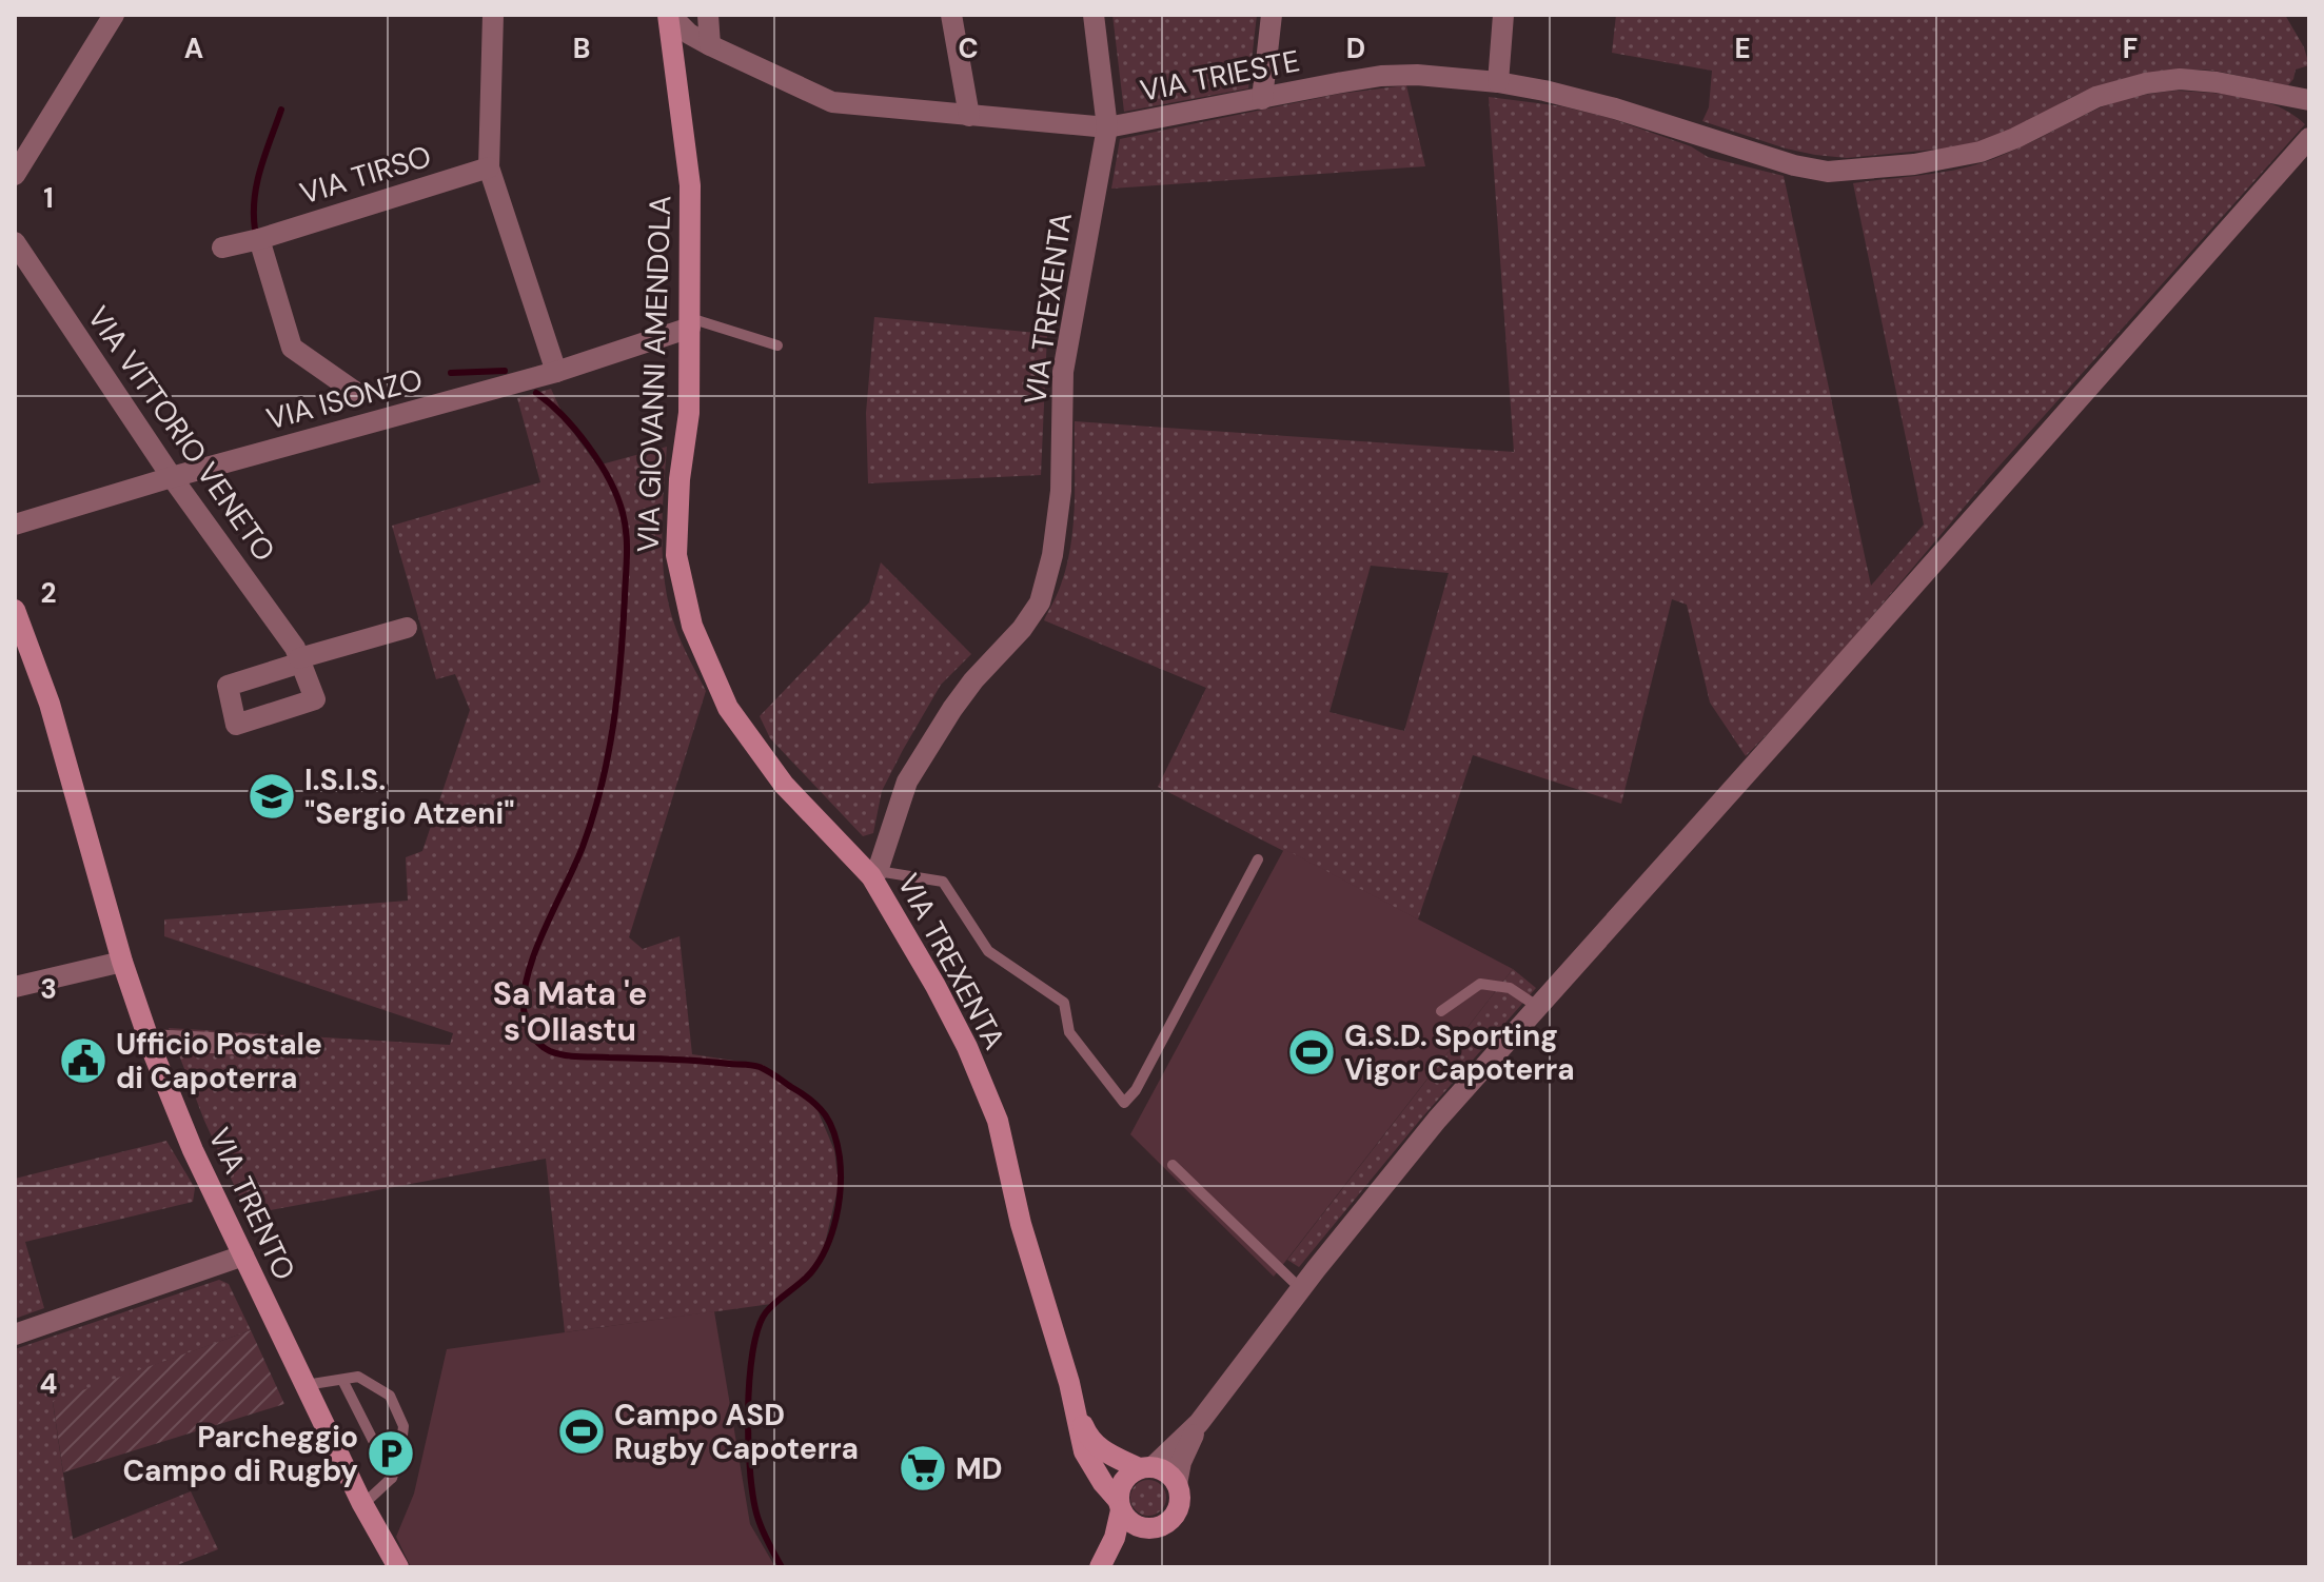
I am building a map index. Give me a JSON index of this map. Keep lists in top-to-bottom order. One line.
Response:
{"streets":{"street":["VIA TRIESTE","VIA TIRSO","VIA TREXENTA","VIA GIOVANNI AMENDOLA","VIA ISONZO","VIA VITTORIO VENETO","VIA TRENTO"]},"crossings":[["VIA TRIESTE","VIA TREXENTA"],["VIA TRIESTE","VIA GIOVANNI AMENDOLA"],["VIA TREXENTA","VIA GIOVANNI AMENDOLA"],["VIA GIOVANNI AMENDOLA","VIA ISONZO"],["VIA ISONZO","VIA VITTORIO VENETO"]],"districts":["Sa Mata 'e s'Ollastu"],"places":{"school or university":["I.S.I.S. \"Sergio Atzeni\""],"sports":["G.S.D. Sporting Vigor Capoterra","Campo ASD Rugby Capoterra"],"public building":["Ufficio Postale di Capoterra"],"parking":["Parcheggio Campo di Rugby"],"supermarket":["MD"]},"grid":{"columns":["A","B","C","D","E","F"],"rows":["1","2","3","4"]}}
